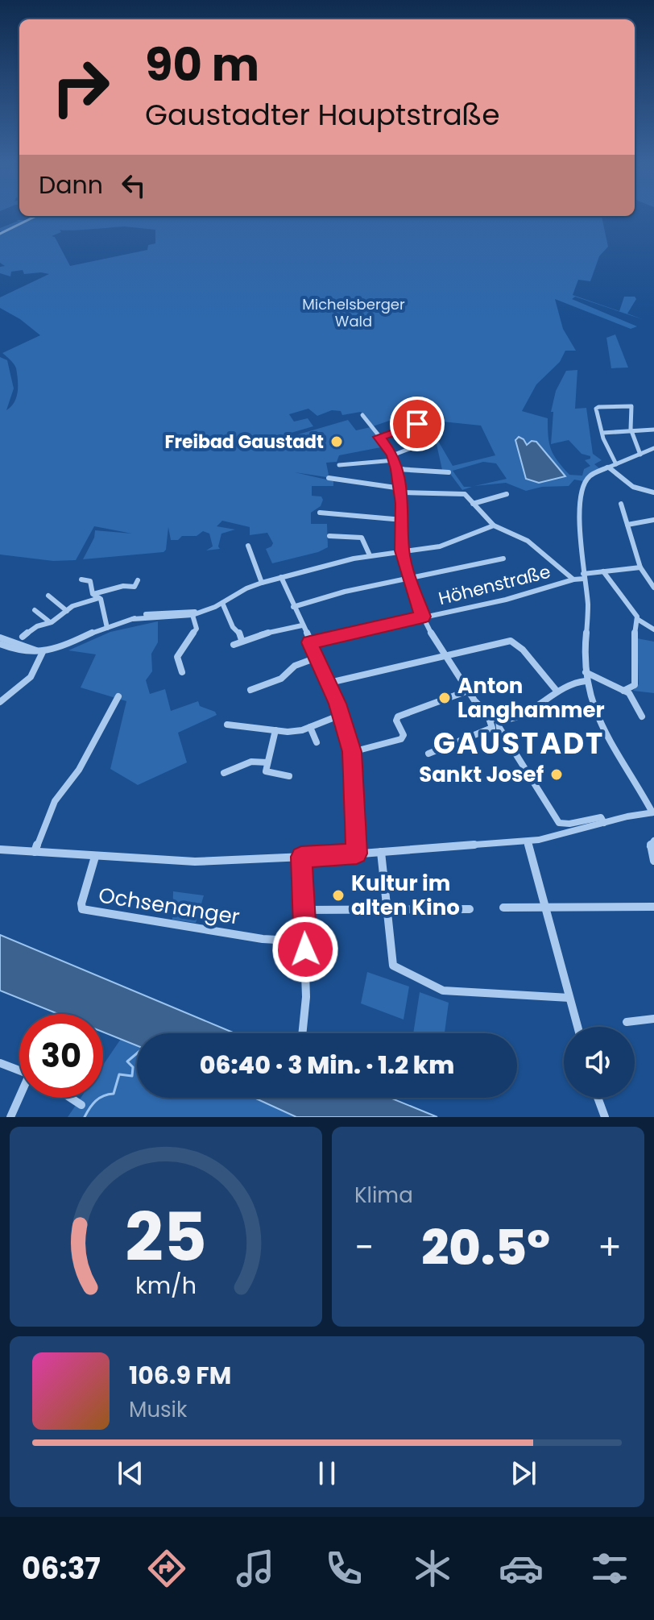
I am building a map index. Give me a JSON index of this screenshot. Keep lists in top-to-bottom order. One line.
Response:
{"streets":{"street":["Höhenstraße","Ochsenanger"]},"districts":["GAUSTADT"],"parks":["Michelsberger Wald"],"places":["Freibad Gaustadt","Anton Langhammer","Sankt Josef","Kultur im alten Kino"],"page":{"turn":["90 m","Gaustadter Hauptstraße"],"then":"Dann","limit":"30","trip":"06:40 · 3 Min. · 1.2 km","tile":"Klima","heat":["−","20.5°","+"],"song":["106.9 FM","Musik"],"tabs":"06:37","gauge":["25","km/h"]}}
